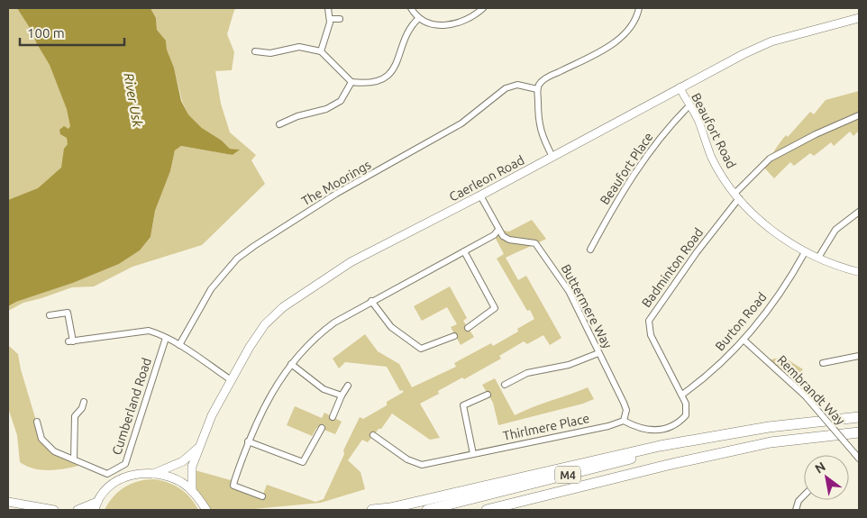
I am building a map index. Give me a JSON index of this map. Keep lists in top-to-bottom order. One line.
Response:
{"streets":{"highway":["M4"],"main road":["Caerleon Road"],"street":["Beaufort Road","Beaufort Place","The Moorings","Badminton Road","Buttermere Way","Burton Road","Rembrandt Way","Cumberland Road","Thirlmere Place"]},"crossings":[["Beaufort Road","Beaufort Place"],["Beaufort Road","Caerleon Road"],["Beaufort Road","Badminton Road"],["Beaufort Road","Burton Road"],["Badminton Road","Buttermere Way"],["Badminton Road","Burton Road"],["Badminton Road","Thirlmere Place"],["Buttermere Way","Thirlmere Place"],["Burton Road","Rembrandt Way"]],"water":["River Usk"],"scale_bar":"100 m","north":"top left"}
